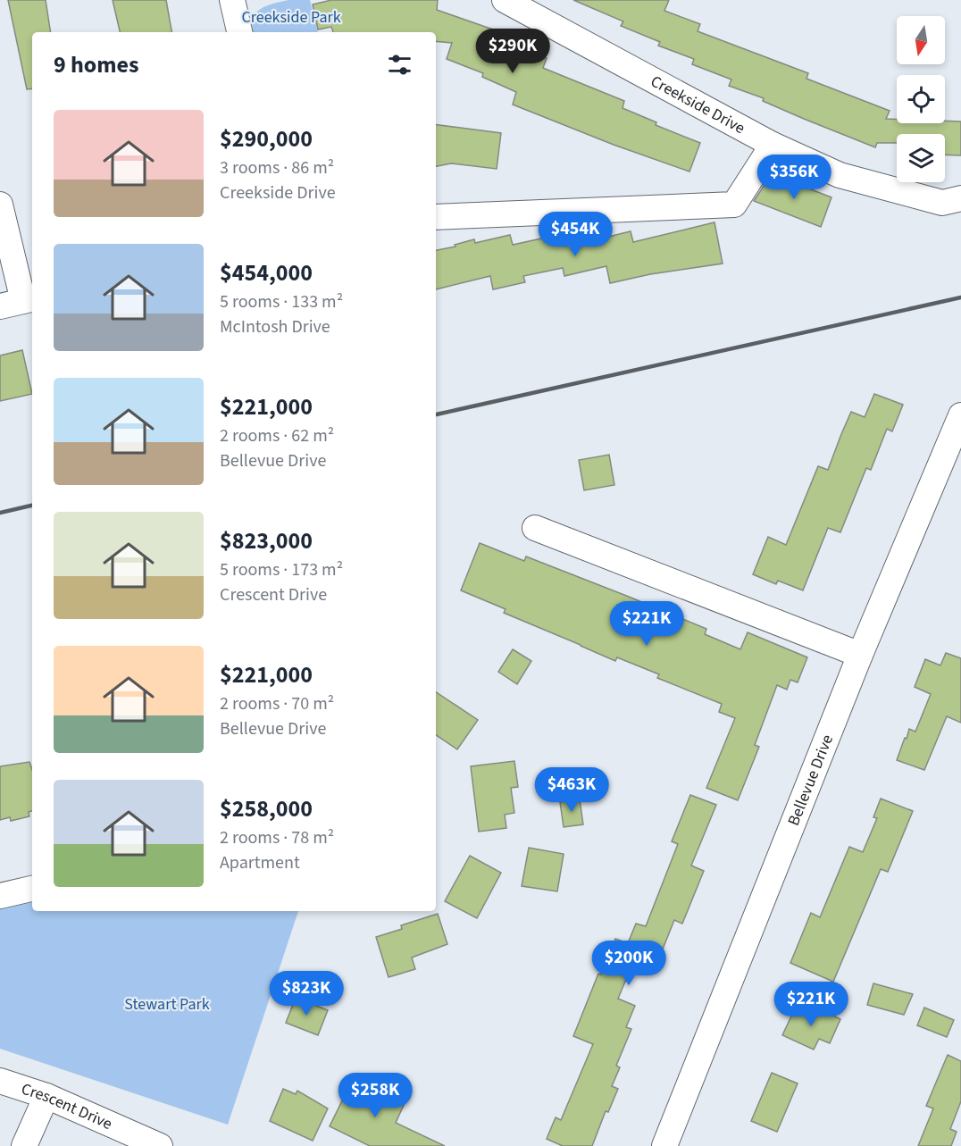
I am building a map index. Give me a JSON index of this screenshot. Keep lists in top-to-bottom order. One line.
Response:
{"streets":{"street":["Creekside Drive","Bellevue Drive","Crescent Drive"]},"parks":["Creekside Park","Stewart Park"],"north":"bottom","page":{"price":["$290K","$356K","$454K","$221K","$463K","$200K","$823K","$221K","$258K"],"heading":"9 homes","list":[{"name":"$290,000","note":"3 rooms · 86 m² · Creekside Drive"},{"name":"$454,000","note":"5 rooms · 133 m² · McIntosh Drive"},{"name":"$221,000","note":"2 rooms · 62 m² · Bellevue Drive"},{"name":"$823,000","note":"5 rooms · 173 m² · Crescent Drive"},{"name":"$221,000","note":"2 rooms · 70 m² · Bellevue Drive"},{"name":"$258,000","note":"2 rooms · 78 m² · Apartment"}]}}
